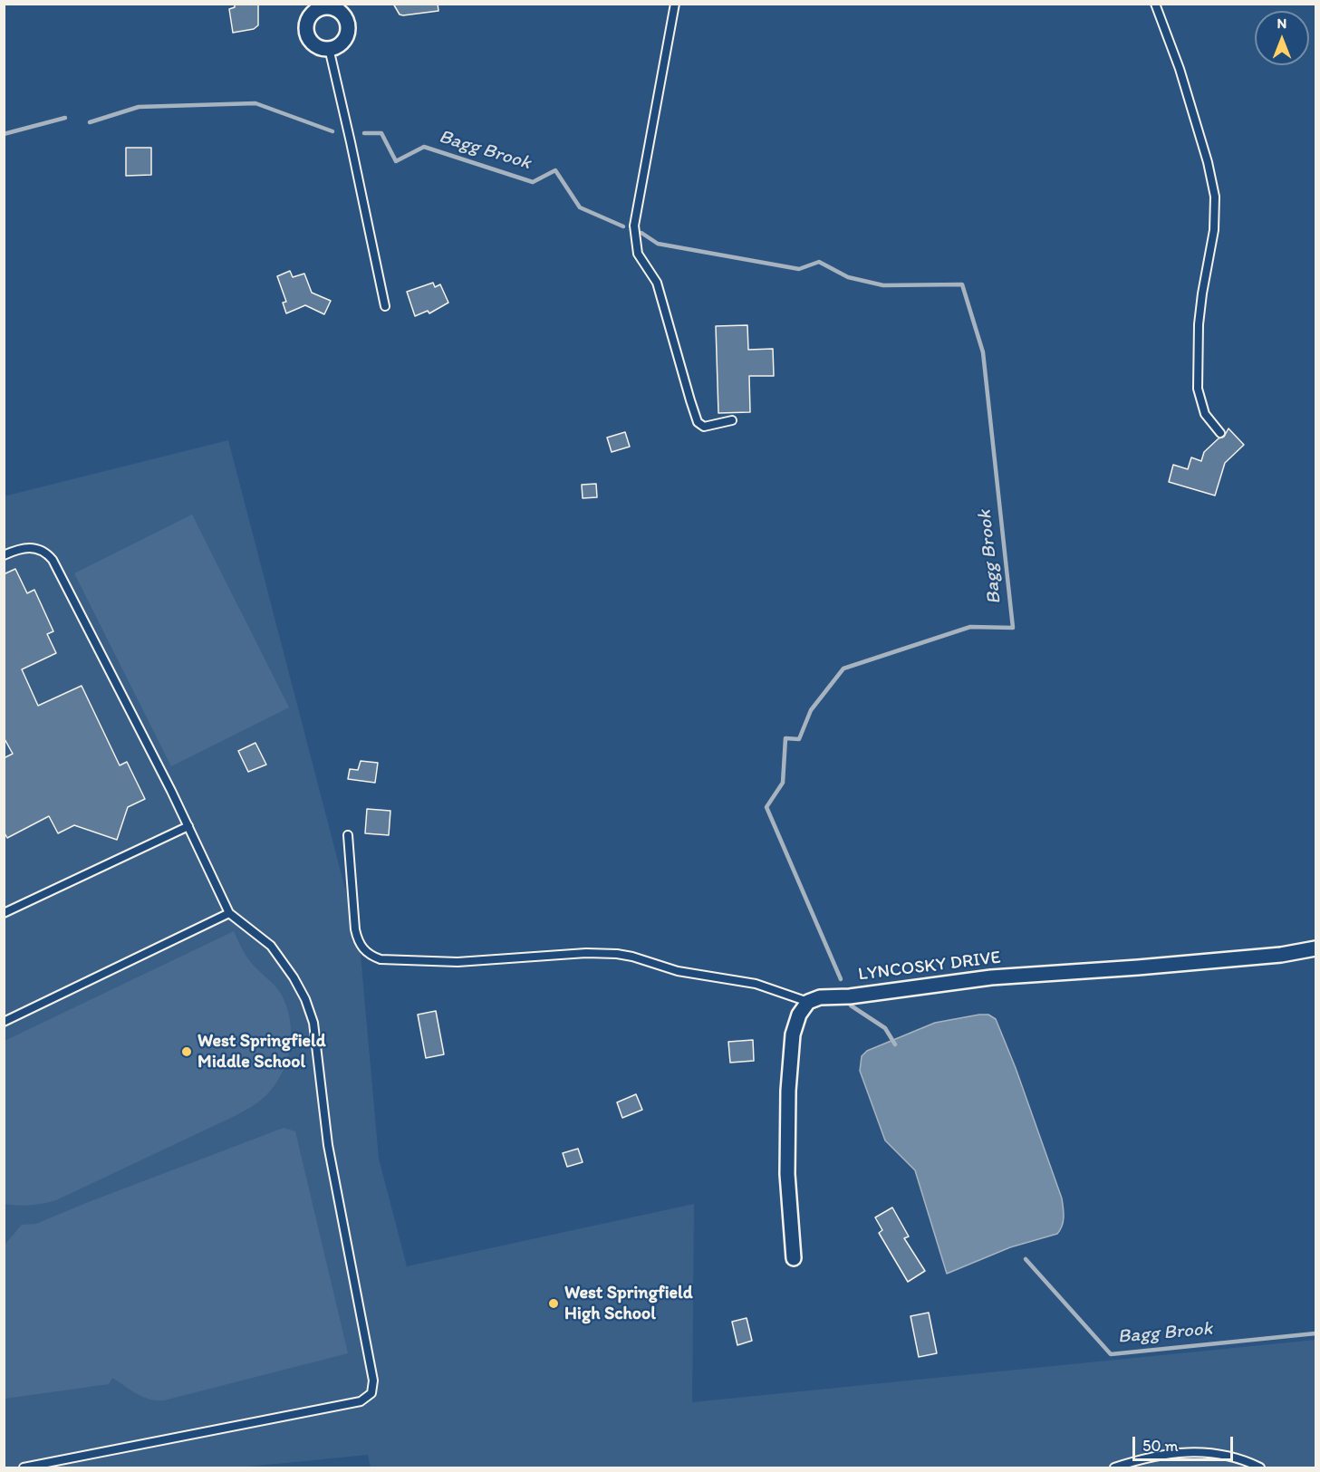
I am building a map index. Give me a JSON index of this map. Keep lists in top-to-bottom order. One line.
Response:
{"streets":{"street":["LYNCOSKY DRIVE"]},"water":["Bagg Brook"],"places":["West Springfield Middle School","West Springfield High School"],"scale_bar":"50 m","north":"top"}
